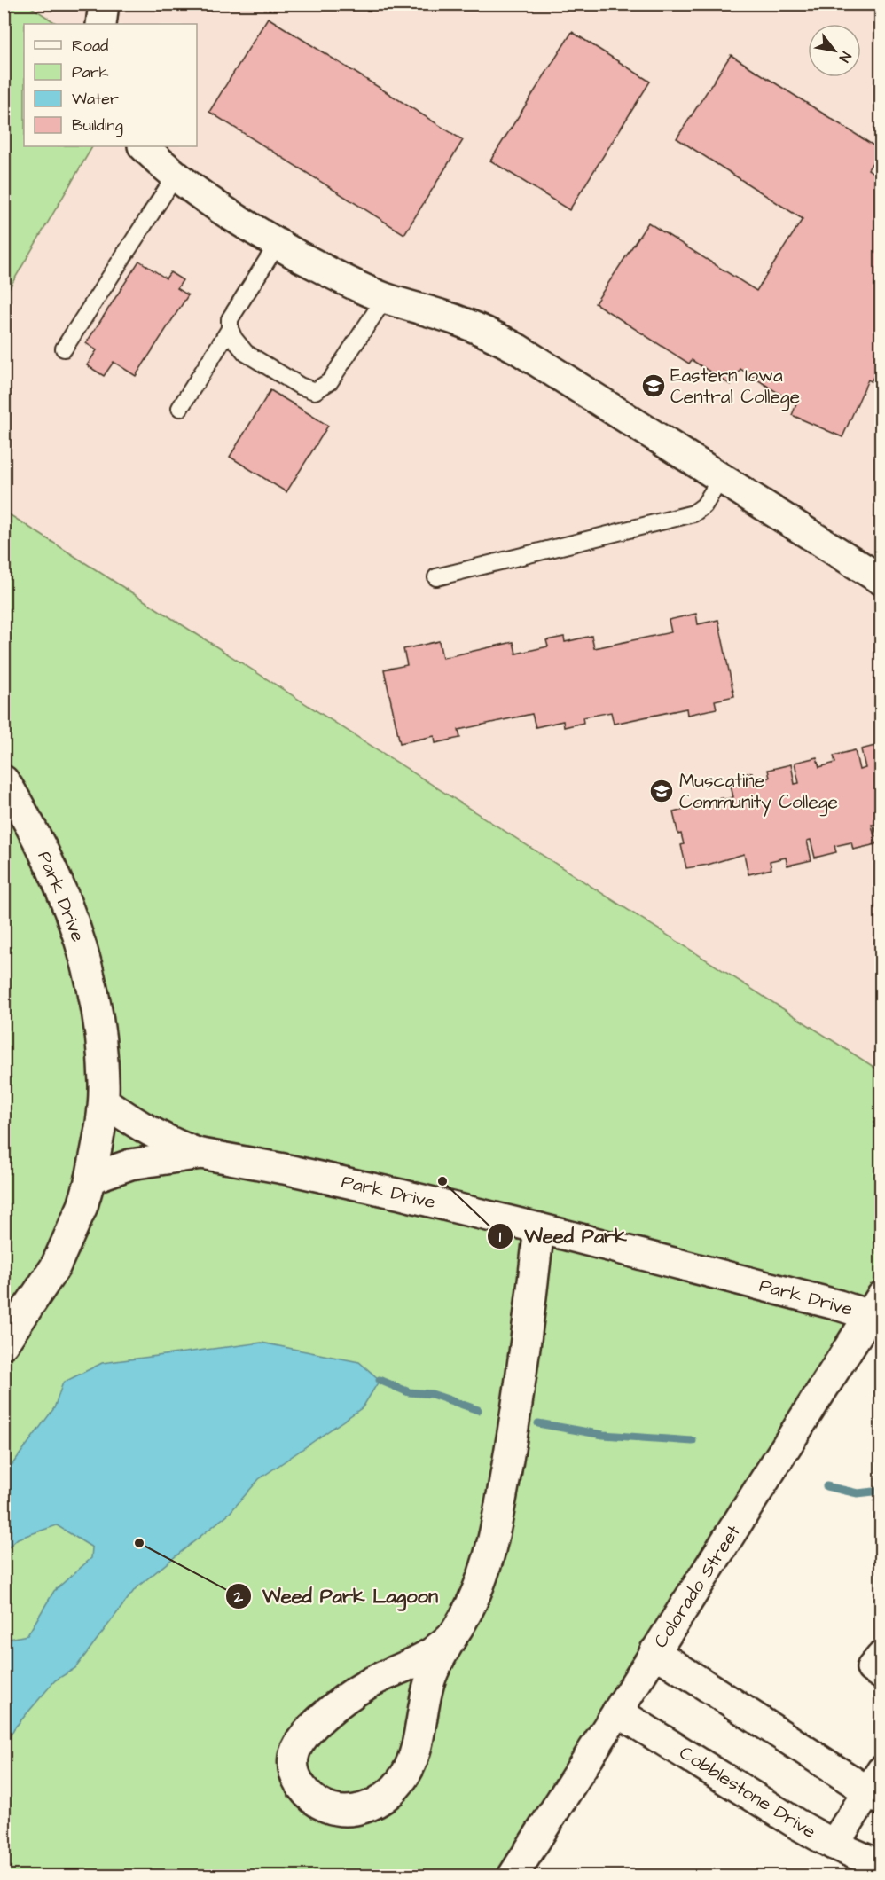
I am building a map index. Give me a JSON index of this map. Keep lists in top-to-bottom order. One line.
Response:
{"streets":{"street":["Park Drive","Colorado Street","Cobblestone Drive"]},"crossings":[["Park Drive","Colorado Street"],["Colorado Street","Cobblestone Drive"]],"places":{"school or university":["Eastern Iowa Central College","Muscatine Community College"],"other":["Weed Park","Weed Park Lagoon"]},"legend":["Road","Park","Water","Building"],"north":"bottom right"}
